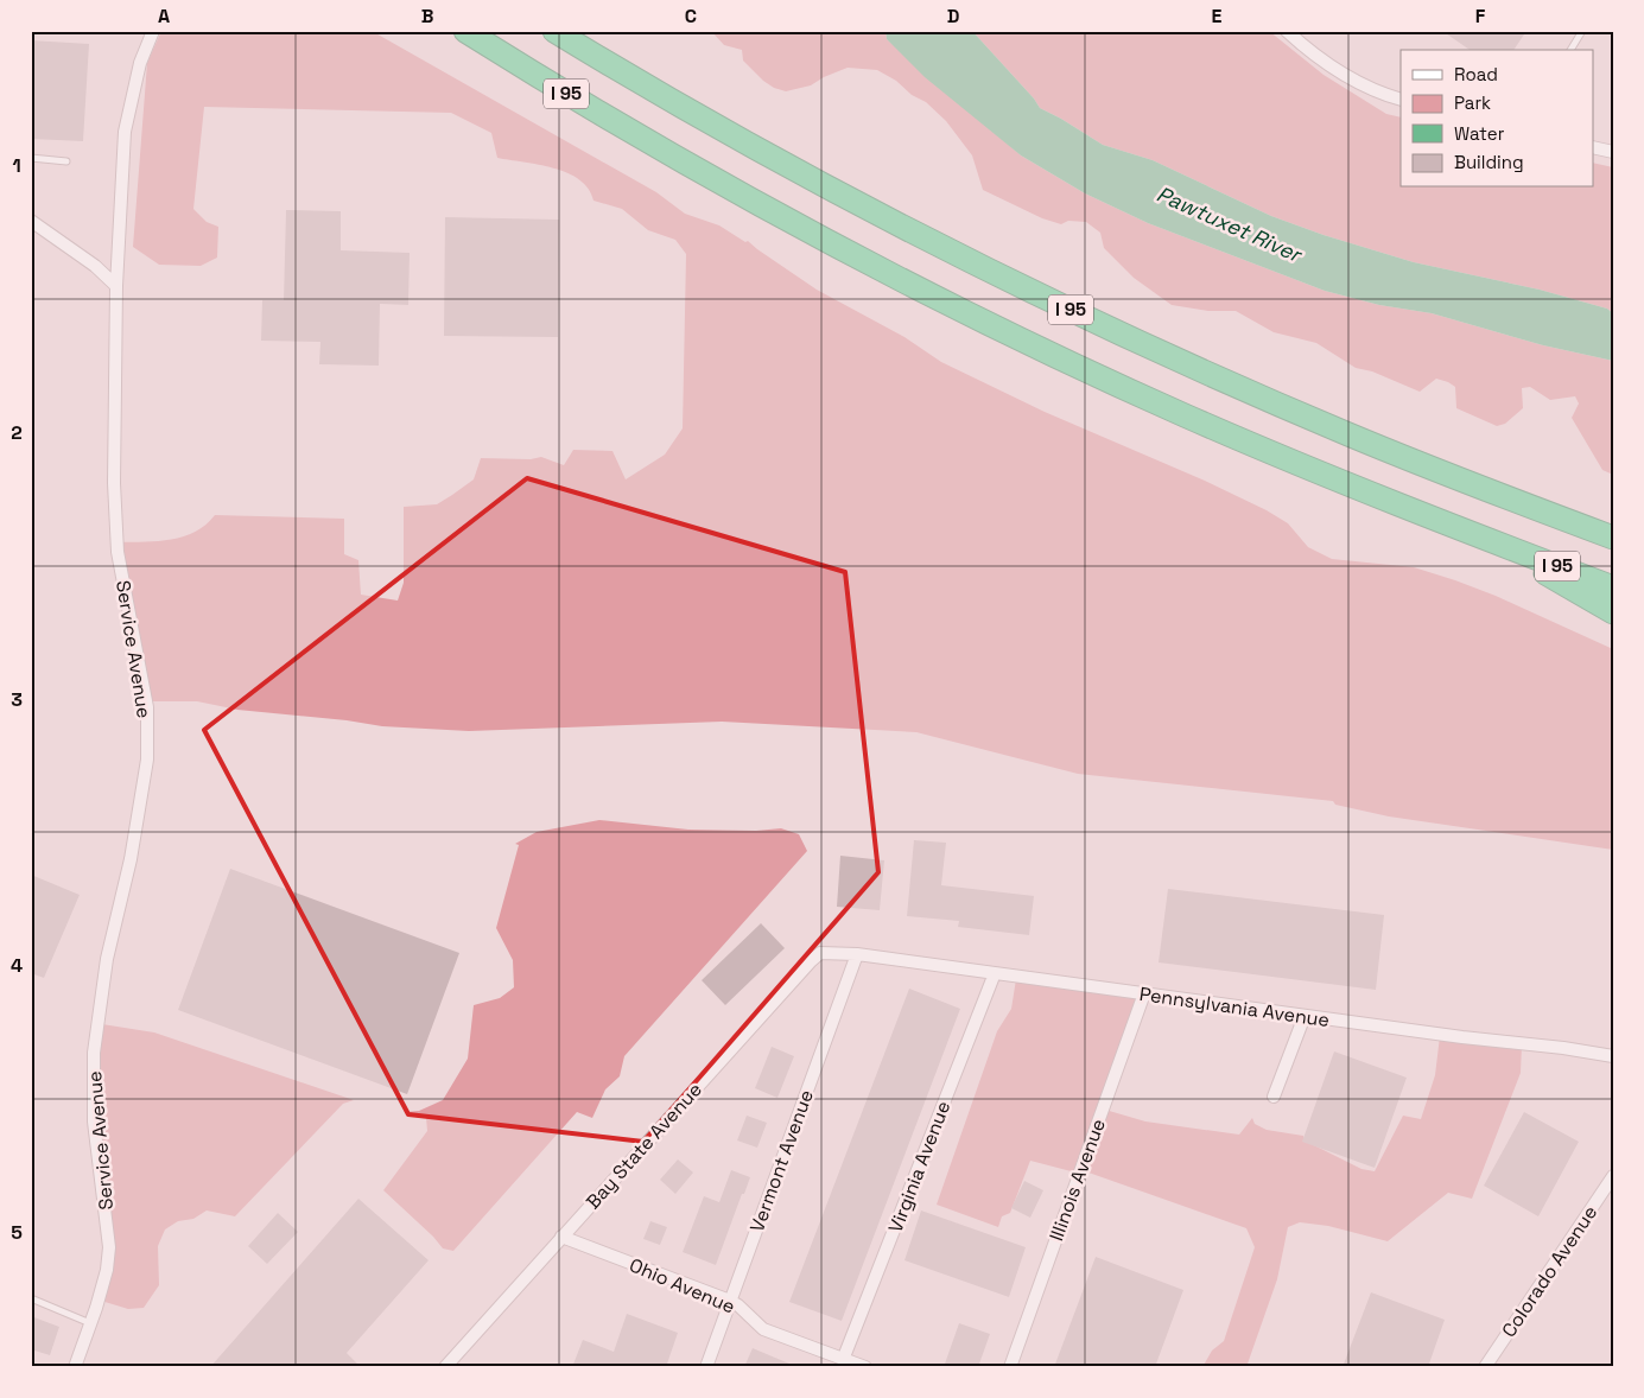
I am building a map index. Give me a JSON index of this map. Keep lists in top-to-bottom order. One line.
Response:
{"streets":{"highway":["I 95"],"street":["Service Avenue","Pennsylvania Avenue","Bay State Avenue","Vermont Avenue","Virginia Avenue","Illinois Avenue","Colorado Avenue","Ohio Avenue"]},"crossings":[["Pennsylvania Avenue","Bay State Avenue"],["Pennsylvania Avenue","Vermont Avenue"],["Pennsylvania Avenue","Virginia Avenue"],["Pennsylvania Avenue","Illinois Avenue"],["Bay State Avenue","Vermont Avenue"],["Bay State Avenue","Ohio Avenue"],["Vermont Avenue","Ohio Avenue"],["Virginia Avenue","Ohio Avenue"]],"water":["Pawtuxet River"],"legend":["Road","Park","Water","Building"],"grid":{"columns":["A","B","C","D","E","F"],"rows":["1","2","3","4","5"]}}
